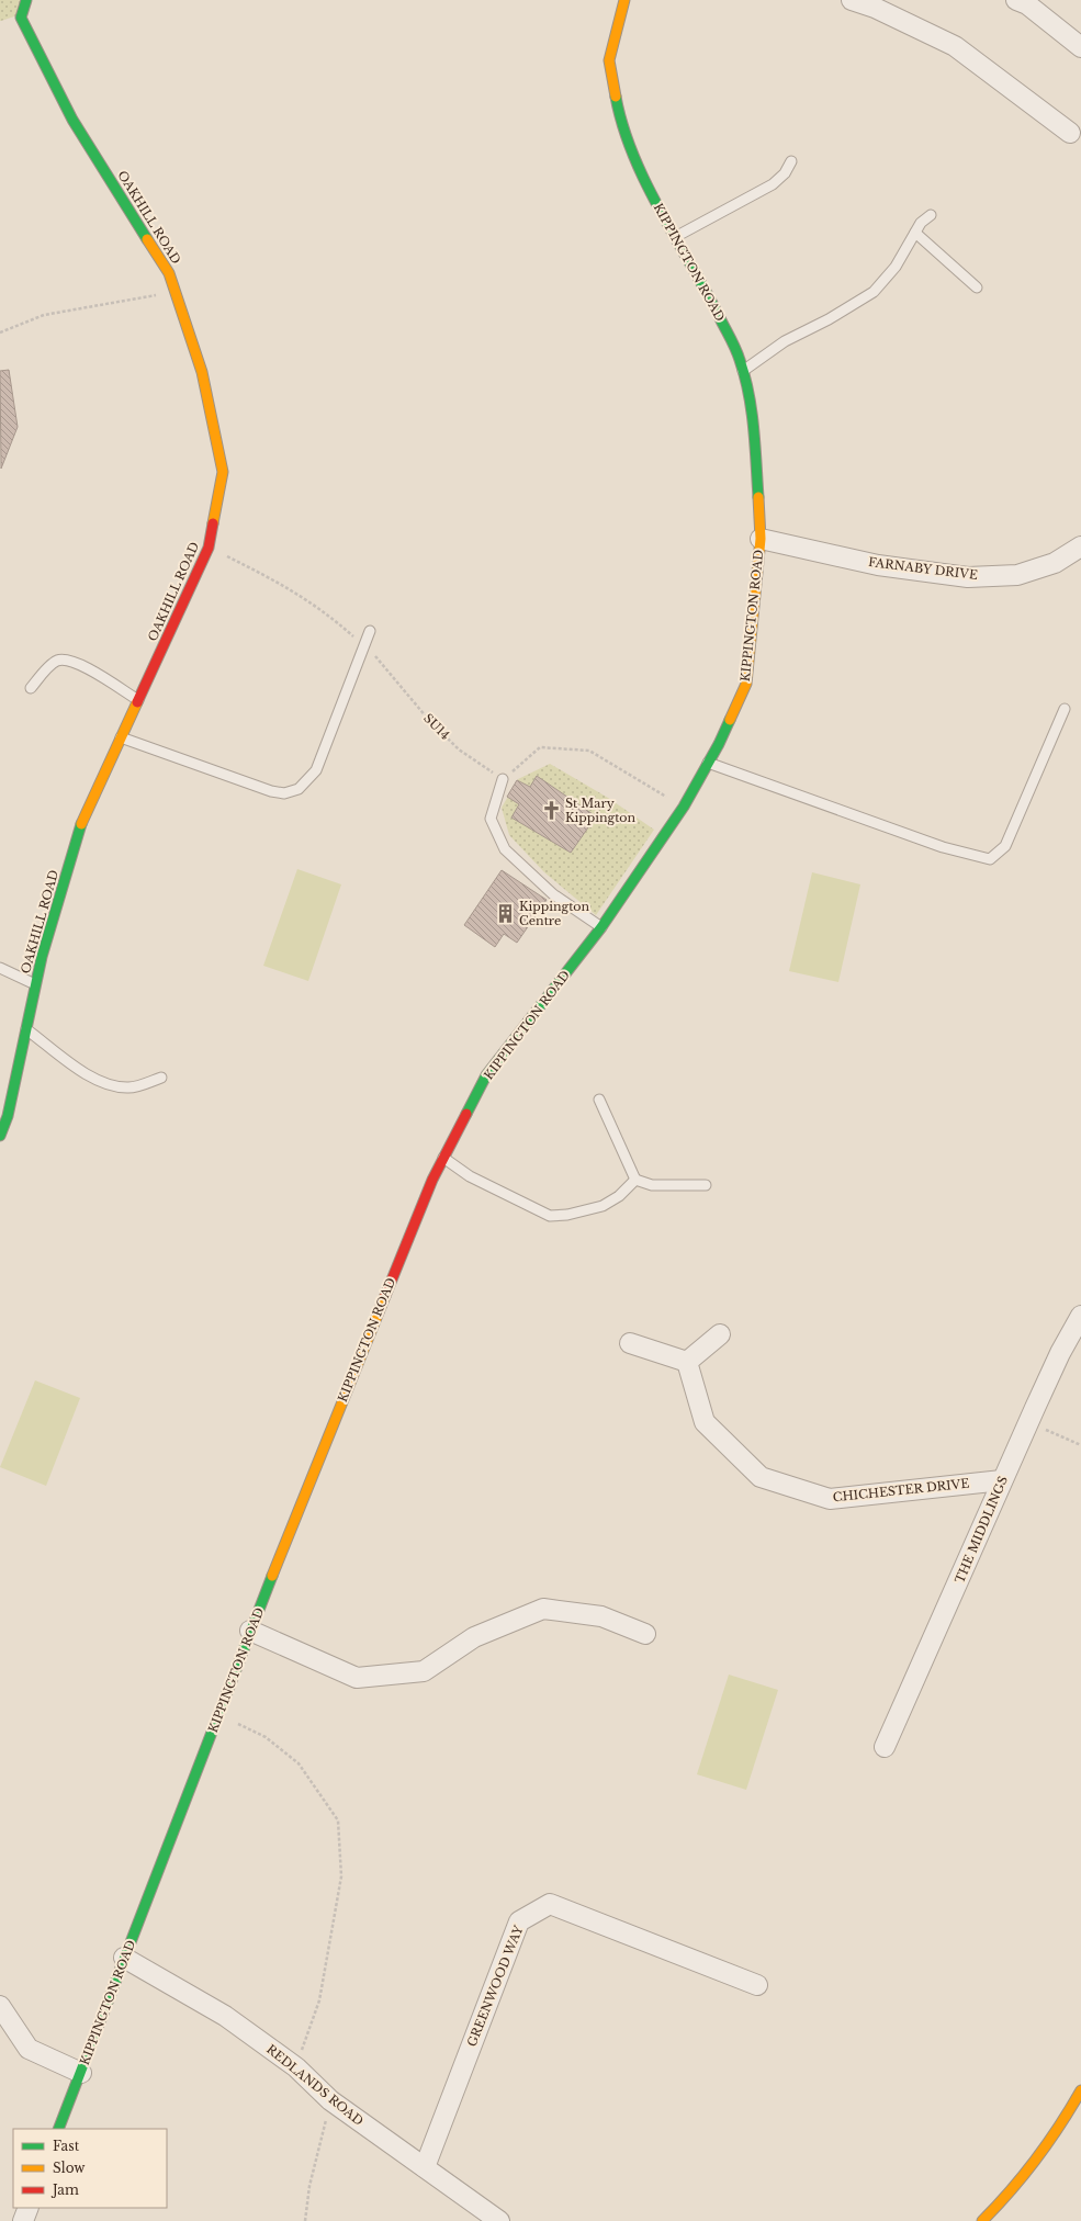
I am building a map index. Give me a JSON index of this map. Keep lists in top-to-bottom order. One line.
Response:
{"streets":{"street":["OAKHILL ROAD","KIPPINGTON ROAD","FARNABY DRIVE","CHICHESTER DRIVE","THE MIDDLINGS","GREENWOOD WAY","REDLANDS ROAD"],"path":["SU14"]},"crossings":[["OAKHILL ROAD","SU14"],["KIPPINGTON ROAD","FARNABY DRIVE"],["KIPPINGTON ROAD","REDLANDS ROAD"],["CHICHESTER DRIVE","THE MIDDLINGS"],["GREENWOOD WAY","REDLANDS ROAD"]],"places":{"church":["St Mary Kippington"],"building":["Kippington Centre"]},"legend":["Fast","Slow","Jam"]}
